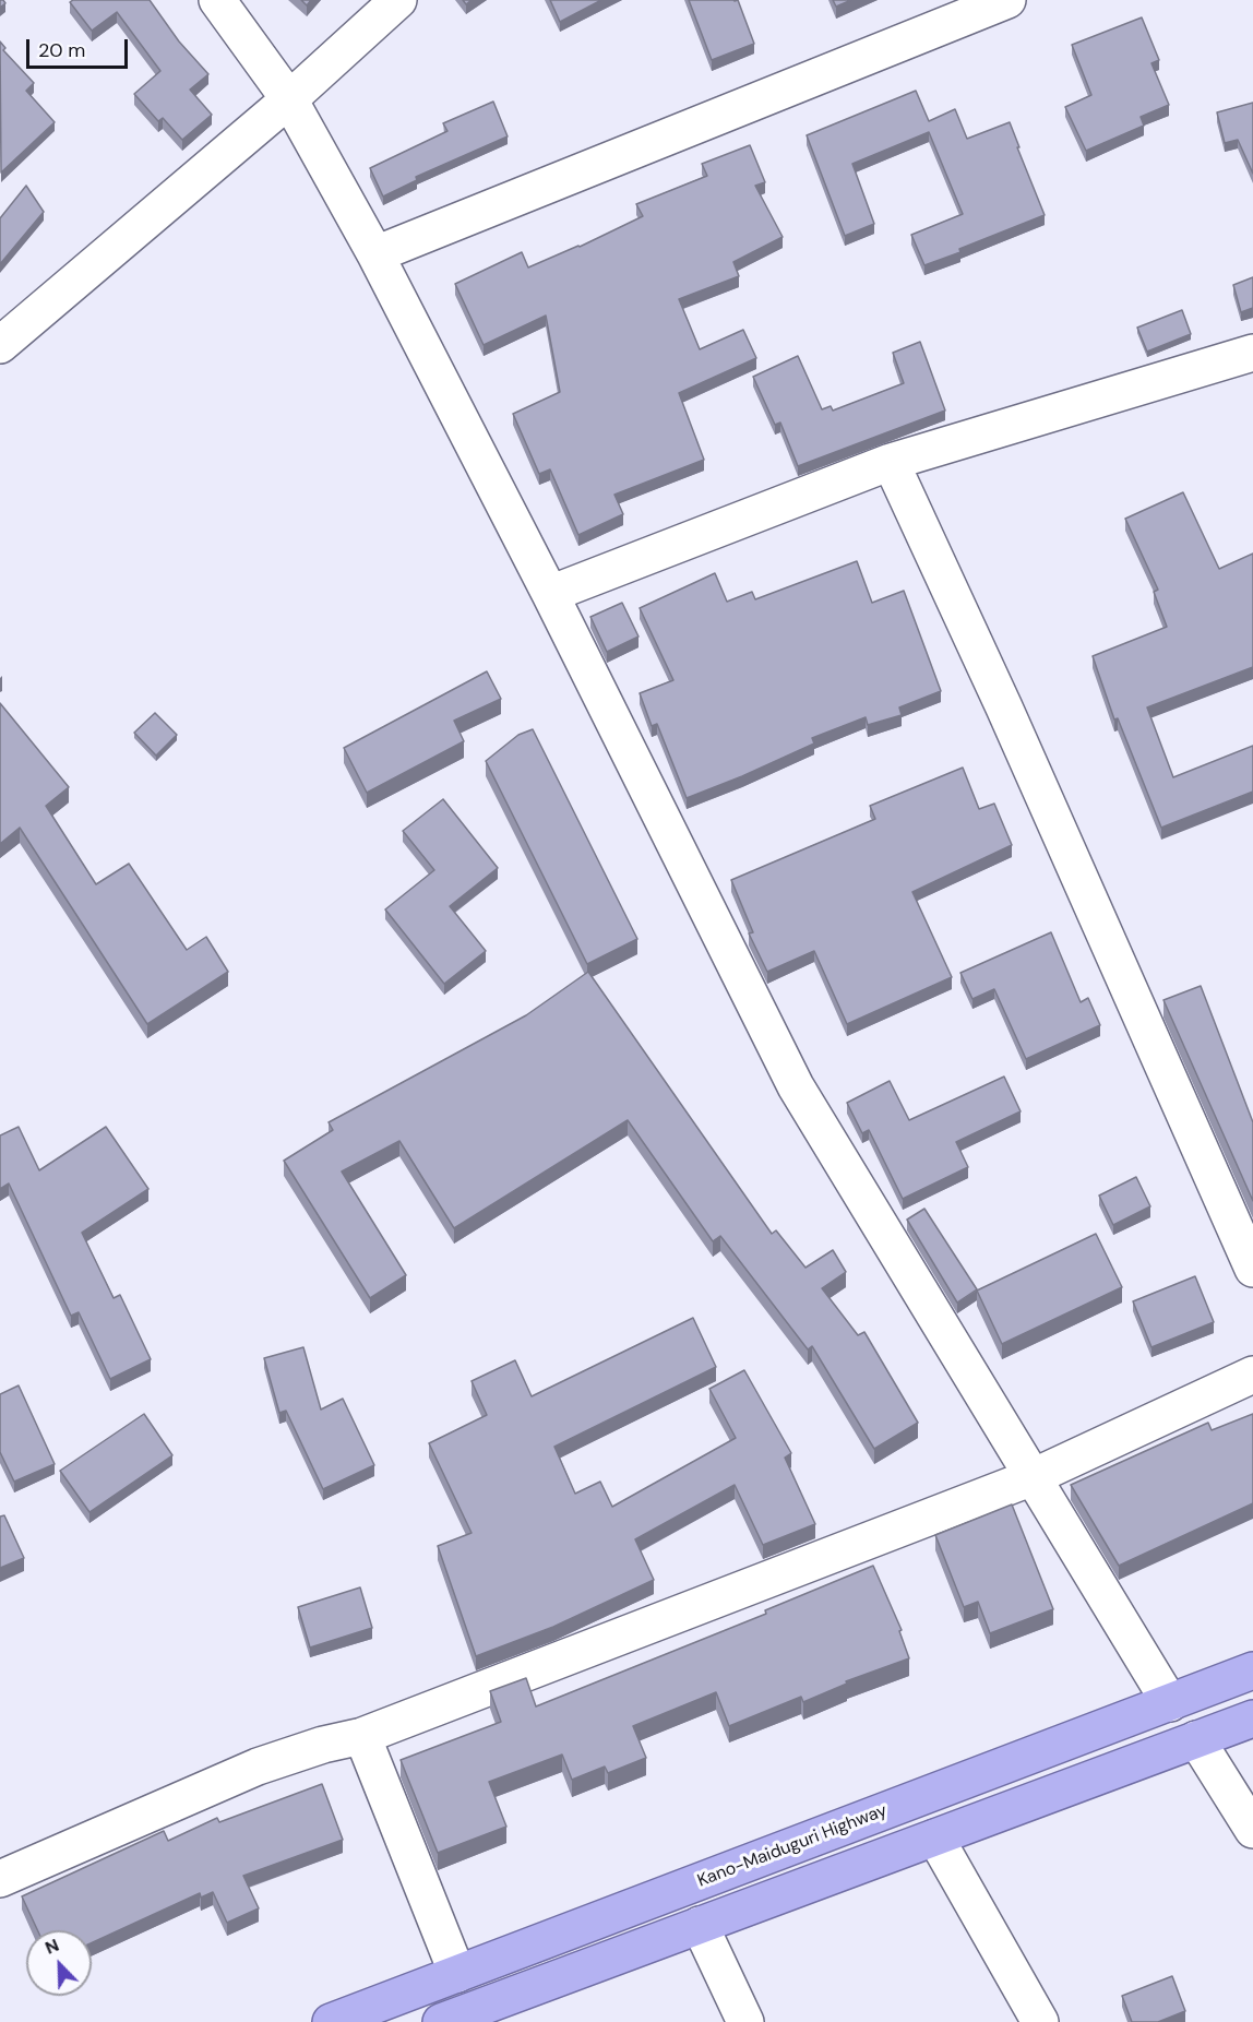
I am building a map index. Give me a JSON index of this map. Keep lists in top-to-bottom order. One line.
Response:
{"streets":{"highway":["Kano-Maiduguri Highway"]},"scale_bar":"20 m","north":"top left"}
